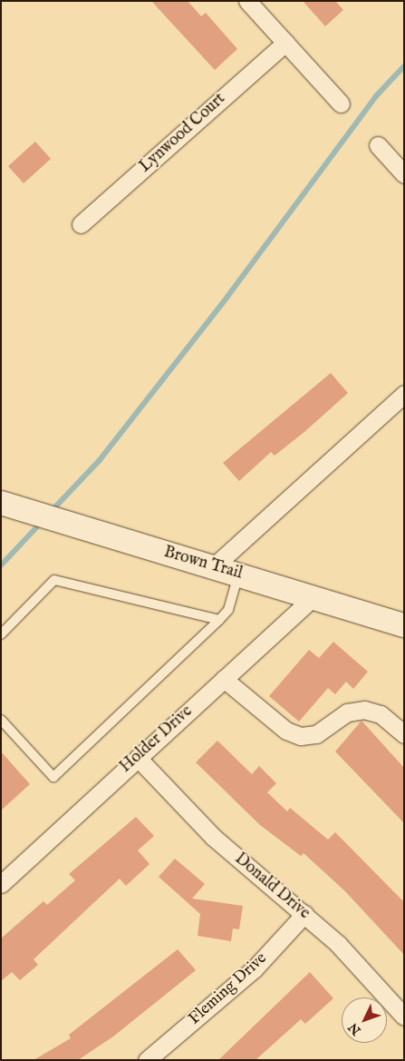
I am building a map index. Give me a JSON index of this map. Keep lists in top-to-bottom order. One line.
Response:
{"streets":{"main road":["Brown Trail"],"street":["Lynwood Court","Holder Drive","Donald Drive","Fleming Drive"]},"crossings":[["Brown Trail","Holder Drive"],["Holder Drive","Donald Drive"],["Donald Drive","Fleming Drive"]],"north":"bottom left"}
